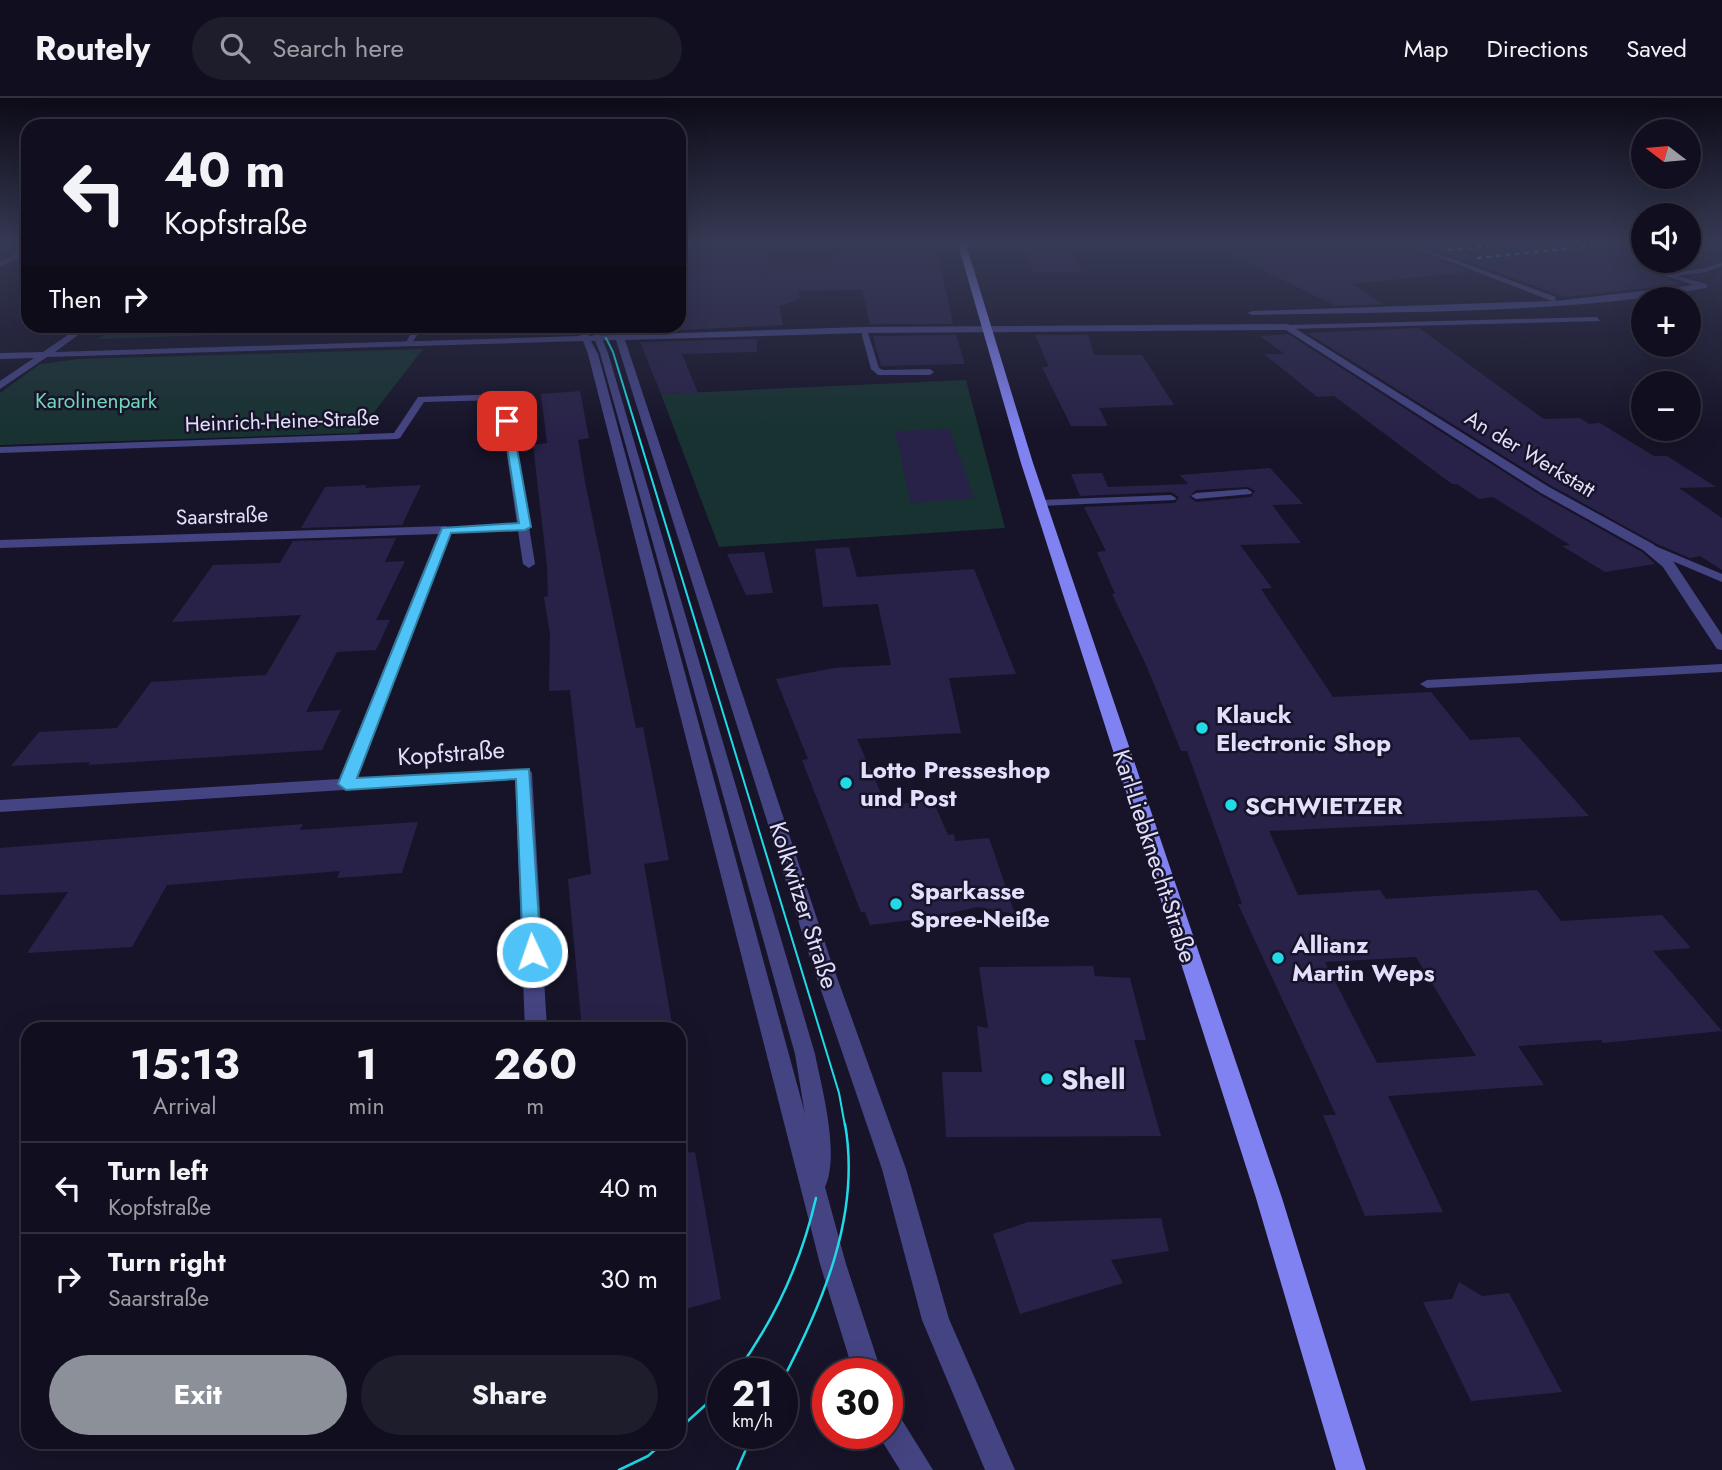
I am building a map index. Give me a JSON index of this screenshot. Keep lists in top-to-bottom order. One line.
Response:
{"streets":{"main road":["Karl-Liebknecht-Straße"],"street":["An der Werkstatt","Saarstraße","Kopfstraße","Kolkwitzer Straße"],"lane":["Heinrich-Heine-Straße"]},"crossings":[["Heinrich-Heine-Straße","Saarstraße"]],"parks":["Karolinenpark"],"places":["Klauck Electronic Shop","Lotto Presseshop und Post","SCHWIETZER","Sparkasse Spree-Neiße","Allianz Martin Weps","Shell"],"north":"left","page":{"header":"Routely","search":"Search here","nav":["Map","Directions","Saved"],"map_buttons":["+","−"],"turn":["40 m","Kopfstraße"],"then":"Then","eta":["15:13","Arrival","1","min","260","m"],"list":[{"name":"Turn left","note":"Kopfstraße","value":"40 m"},{"name":"Turn right","note":"Saarstraße","value":"30 m"}],"buttons":["Exit","Share"],"speed":"21 km/h","limit":"30"}}
